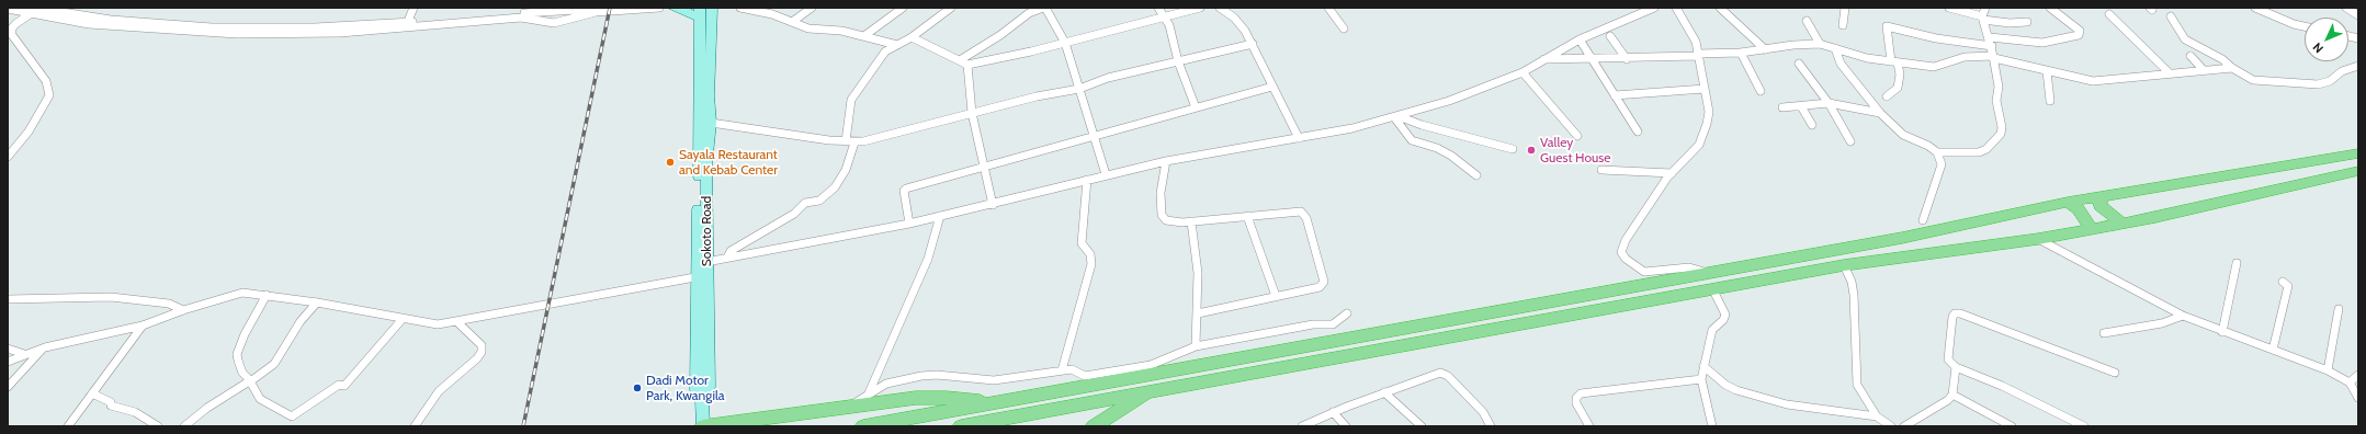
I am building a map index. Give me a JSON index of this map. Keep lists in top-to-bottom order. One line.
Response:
{"streets":{"main road":["Sokoto Road"]},"places":["Valley Guest House","Sayala Restaurant and Kebab Center","Dadi Motor Park, Kwangila"],"north":"bottom left"}
